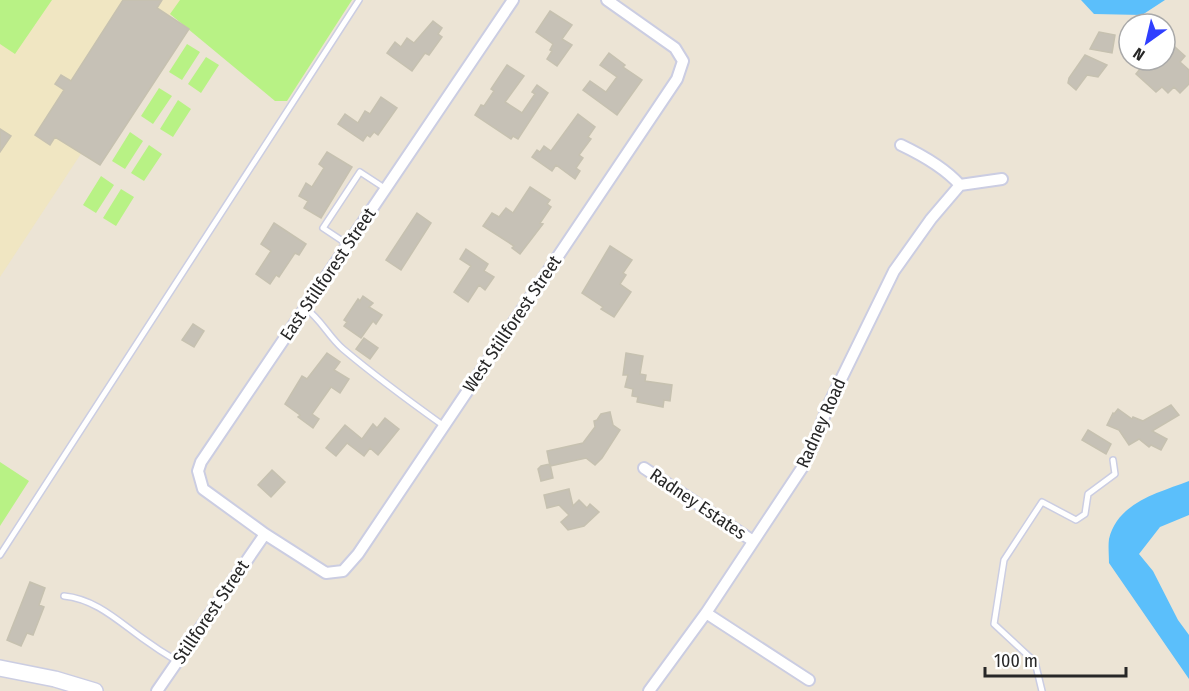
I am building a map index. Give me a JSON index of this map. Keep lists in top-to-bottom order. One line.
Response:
{"streets":{"street":["East Stillforest Street","West Stillforest Street","Radney Road","Radney Estates","Stillforest Street"]},"crossings":[["East Stillforest Street","West Stillforest Street"],["East Stillforest Street","Stillforest Street"],["West Stillforest Street","Stillforest Street"],["Radney Road","Radney Estates"]],"scale_bar":"100 m","north":"bottom left"}
